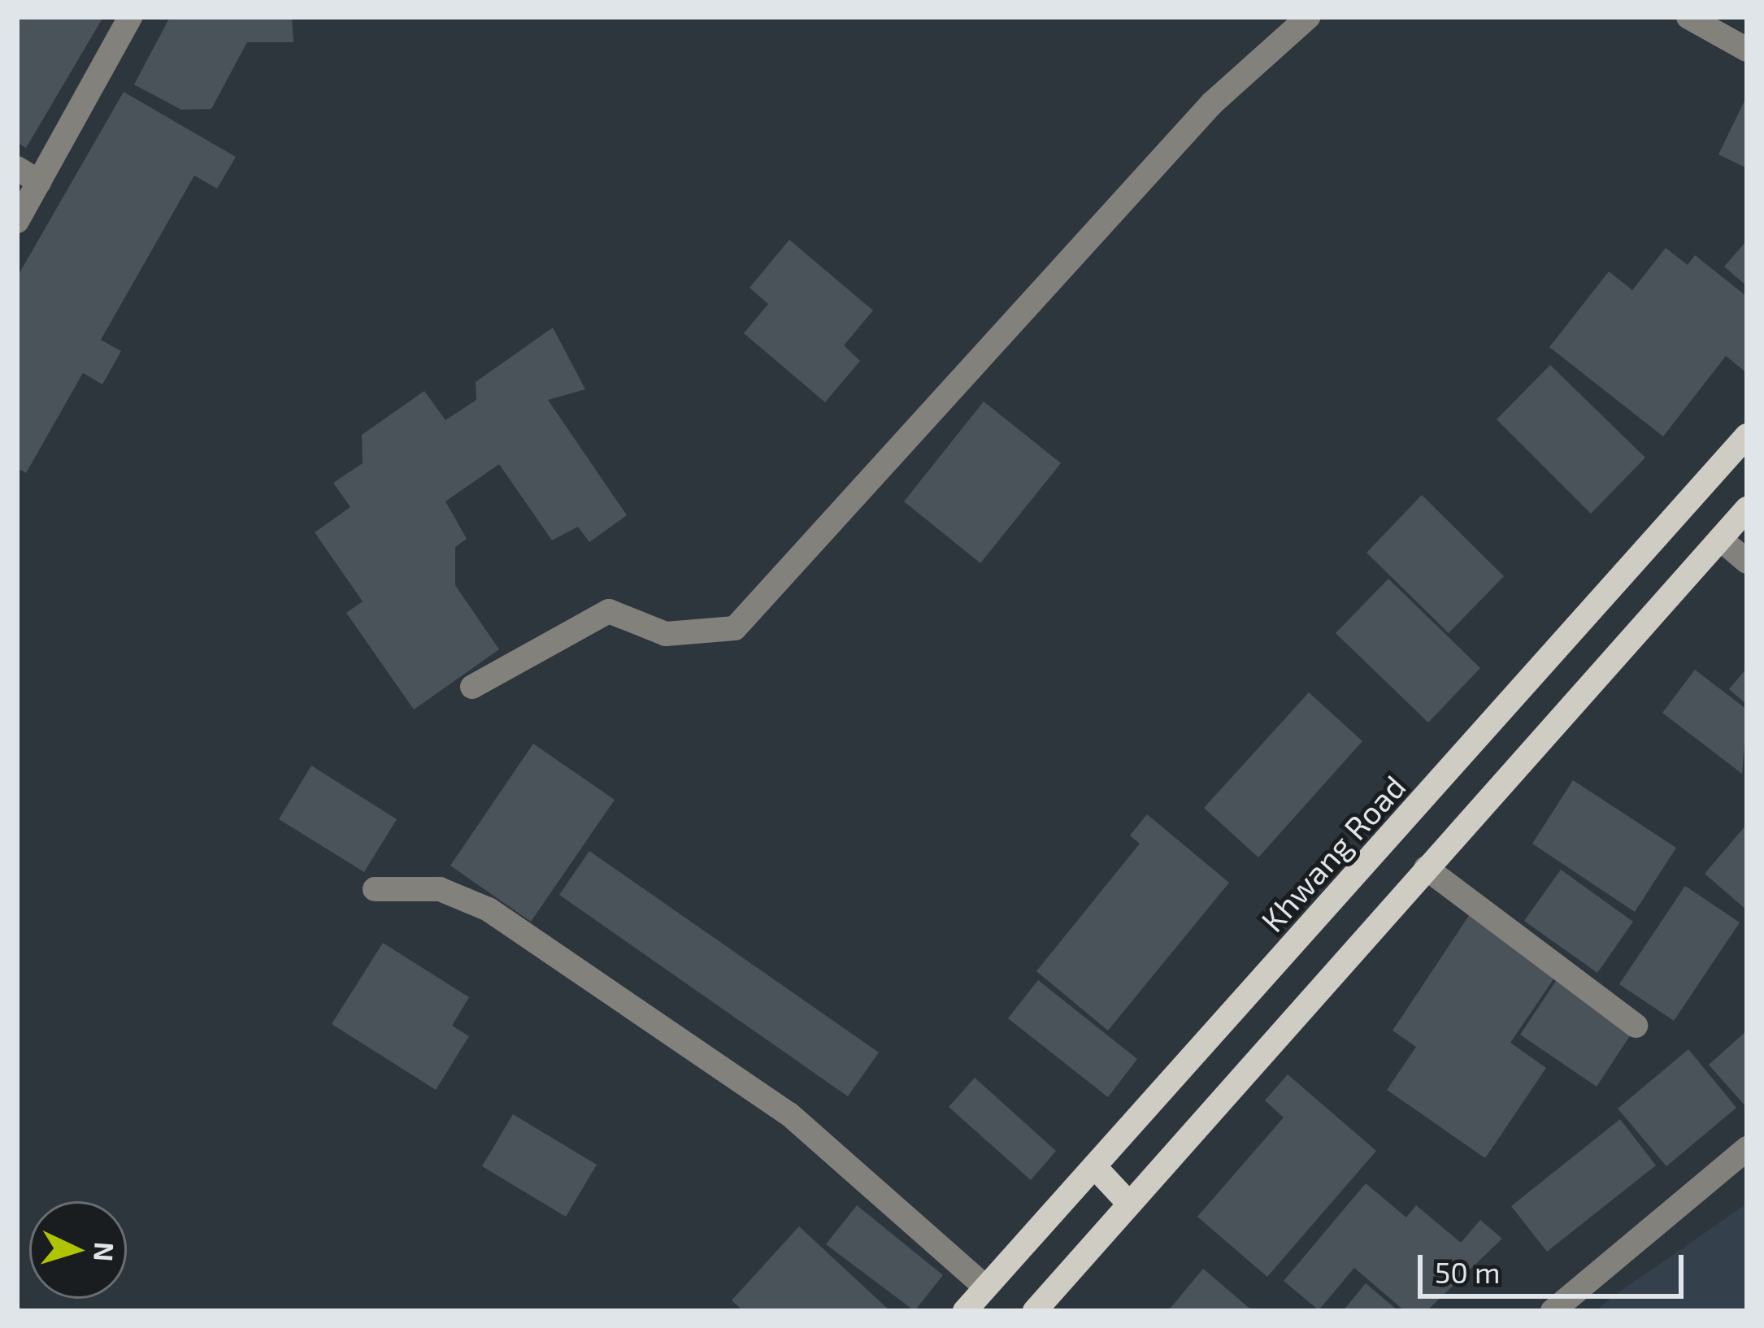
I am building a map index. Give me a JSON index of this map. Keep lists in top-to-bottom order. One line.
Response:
{"streets":{"main road":["Khwang Road"]},"scale_bar":"50 m","north":"right"}
